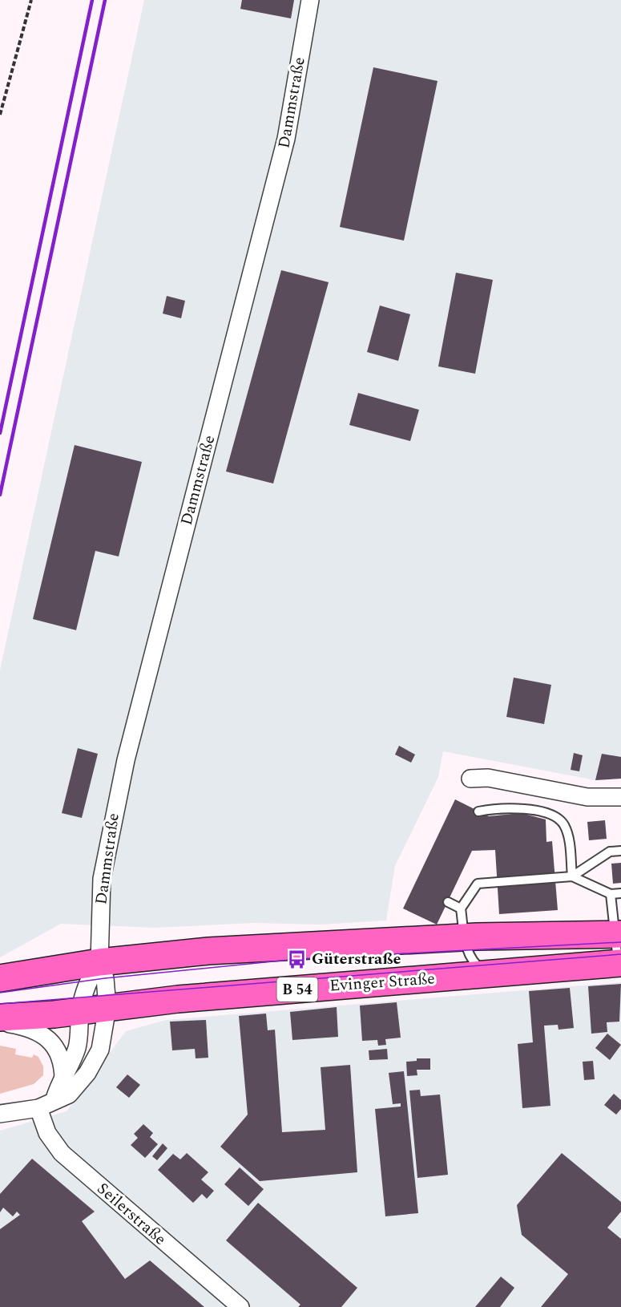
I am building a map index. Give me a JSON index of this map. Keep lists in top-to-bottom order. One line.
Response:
{"streets":{"main road":["Evinger Straße","B 54"],"street":["Dammstraße","Seilerstraße"]},"crossings":[["Dammstraße","Evinger Straße"],["Dammstraße","Seilerstraße"]],"places":{"bus stop":["Güterstraße"]}}
